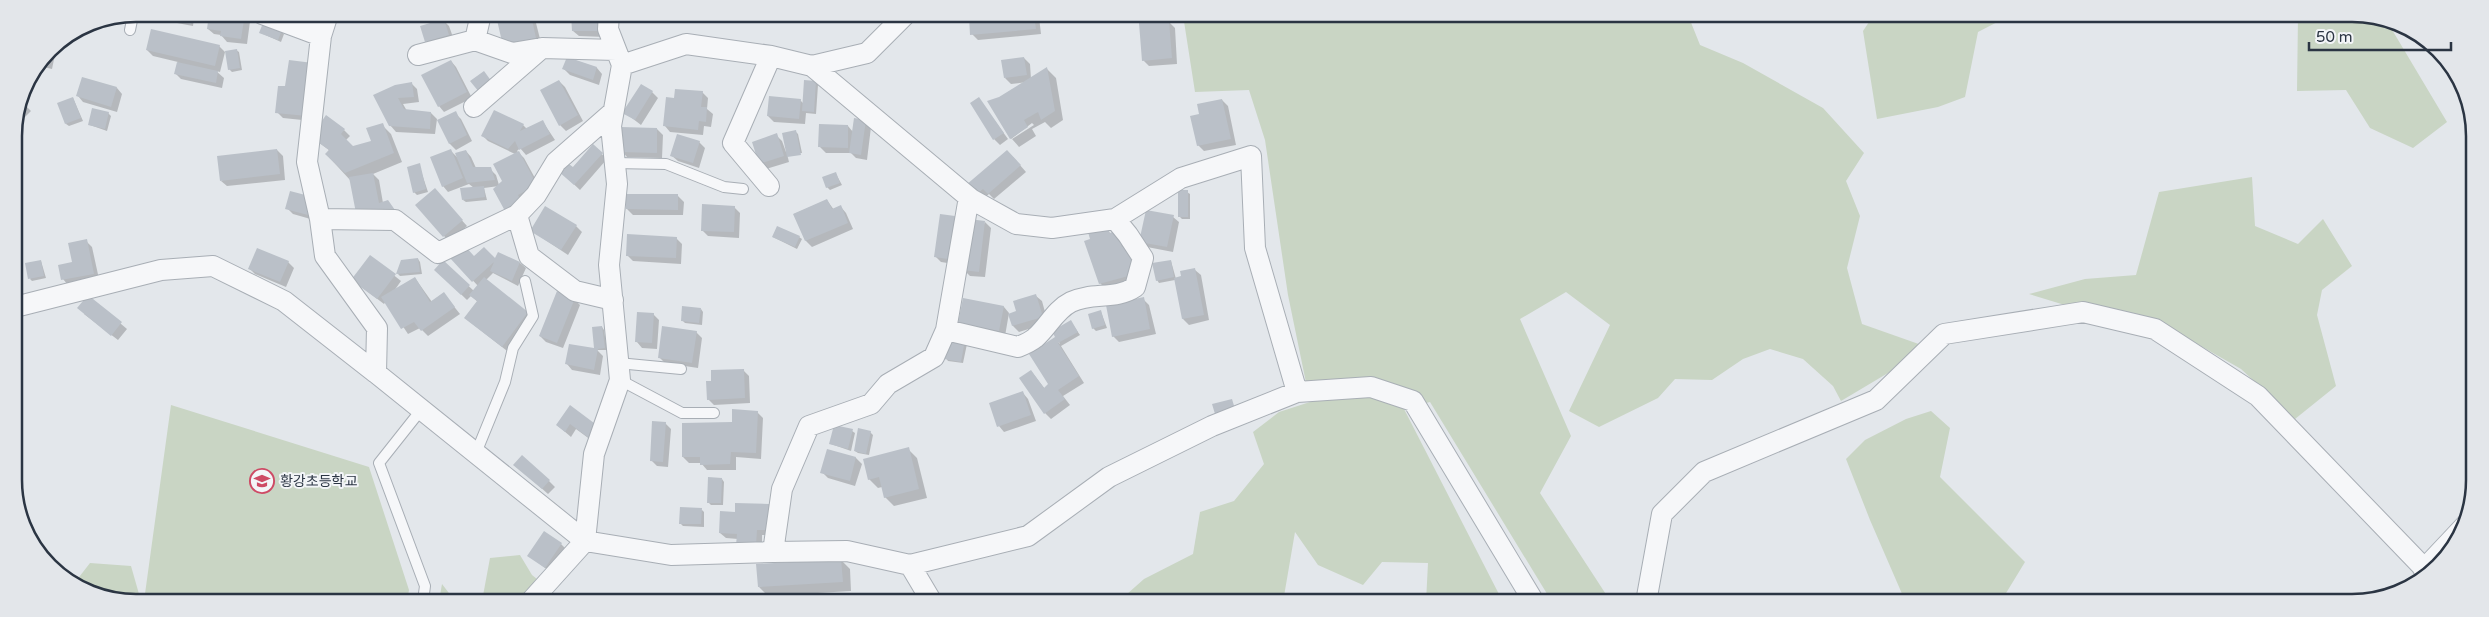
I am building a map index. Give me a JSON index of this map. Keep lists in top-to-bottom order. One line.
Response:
{"places":{"school or university":["황강초등학교"]},"scale_bar":"50 m"}
